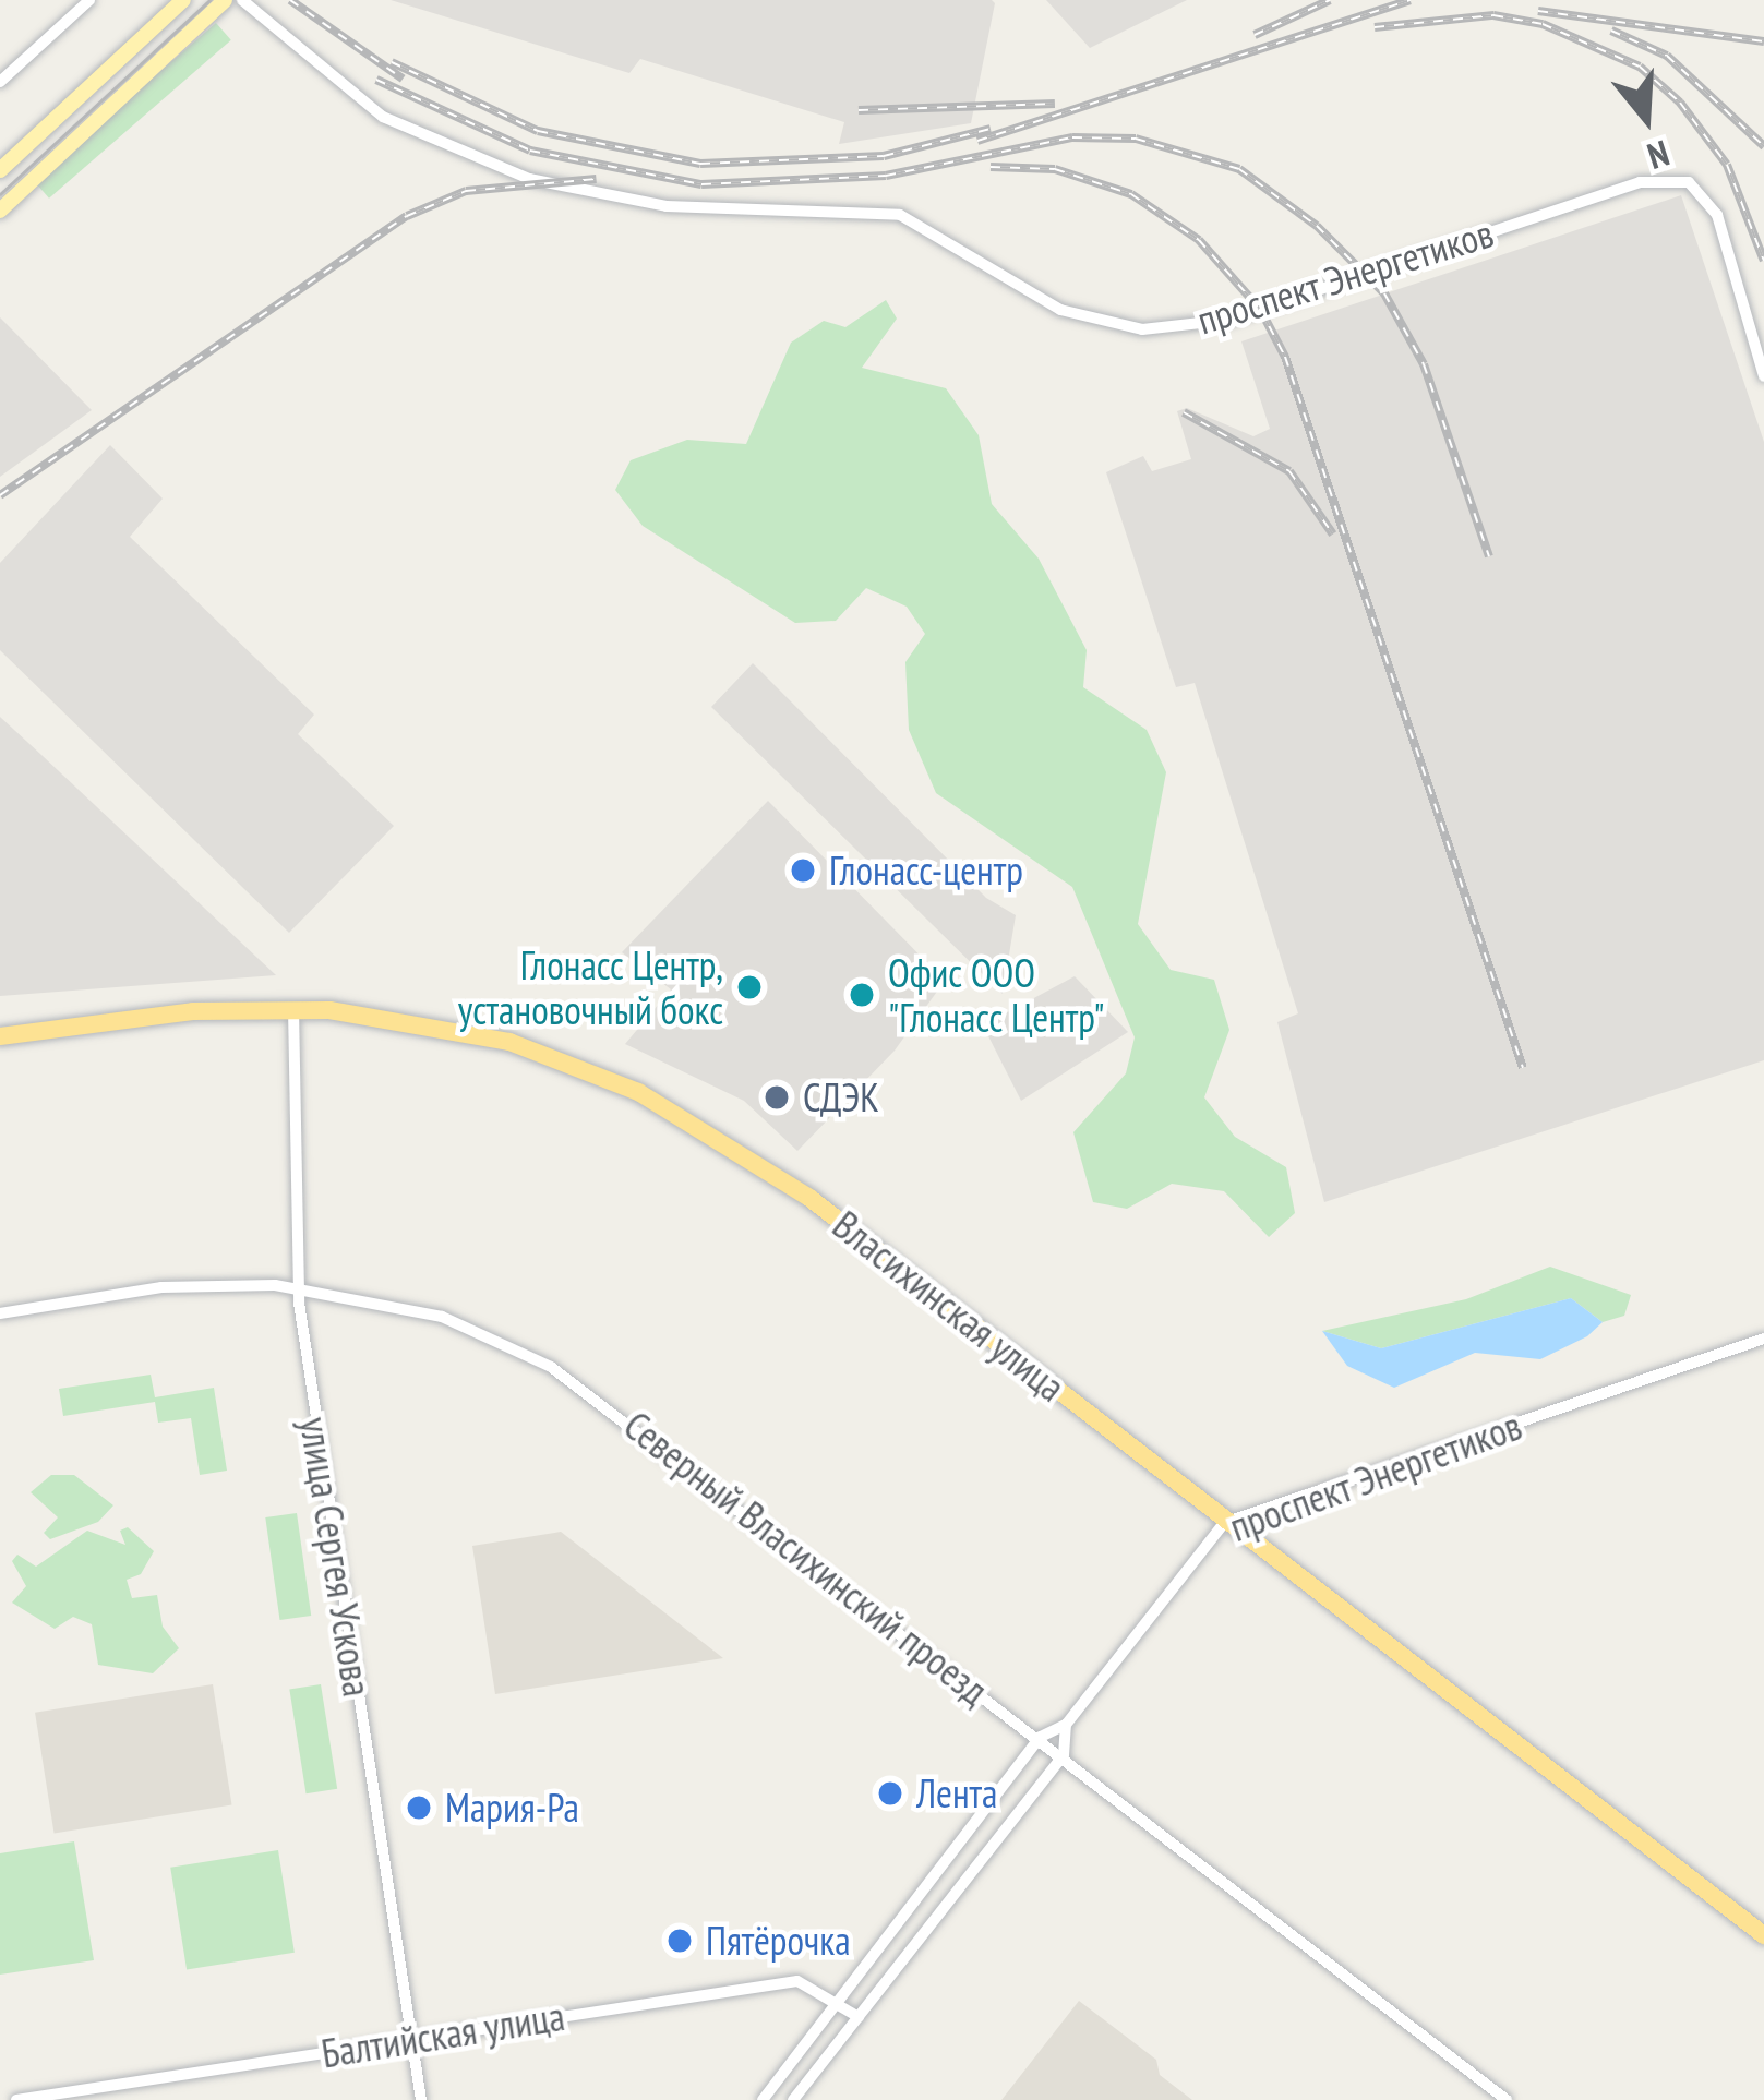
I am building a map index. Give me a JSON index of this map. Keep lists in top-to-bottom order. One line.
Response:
{"streets":{"highway":["Власихинская улица"],"street":["проспект Энергетиков","улица Сергея Ускова","Северный Власихинский проезд","Балтийская улица"]},"crossings":[["проспект Энергетиков","Власихинская улица"],["Власихинская улица","улица Сергея Ускова"],["улица Сергея Ускова","Северный Власихинский проезд"],["улица Сергея Ускова","Балтийская улица"]],"places":["Глонасс-центр","Глонасс Центр, установочный бокс","Офис ООО \"Глонасс Центр\"","СДЭК","Лента","Мария-Ра","Пятёрочка"],"north":"bottom"}
